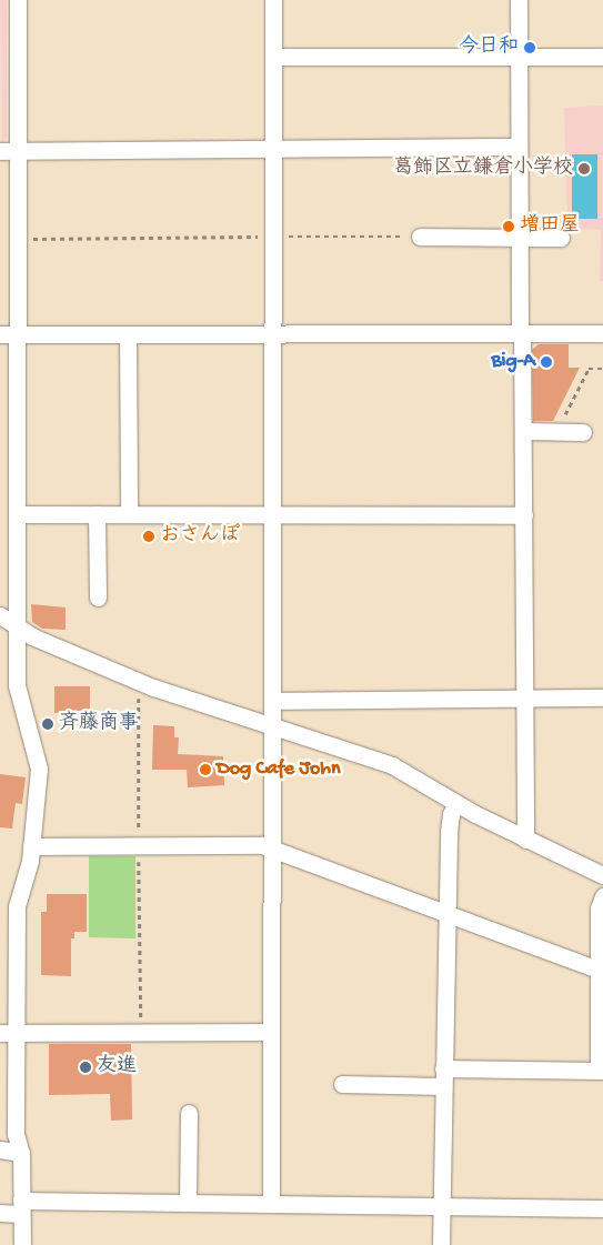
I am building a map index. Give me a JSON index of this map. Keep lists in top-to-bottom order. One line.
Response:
{"places":["今日和","葛飾区立鎌倉小学校","増田屋","Big-A","おさんぽ","斉藤商事","Dog Cafe John","友進"]}
